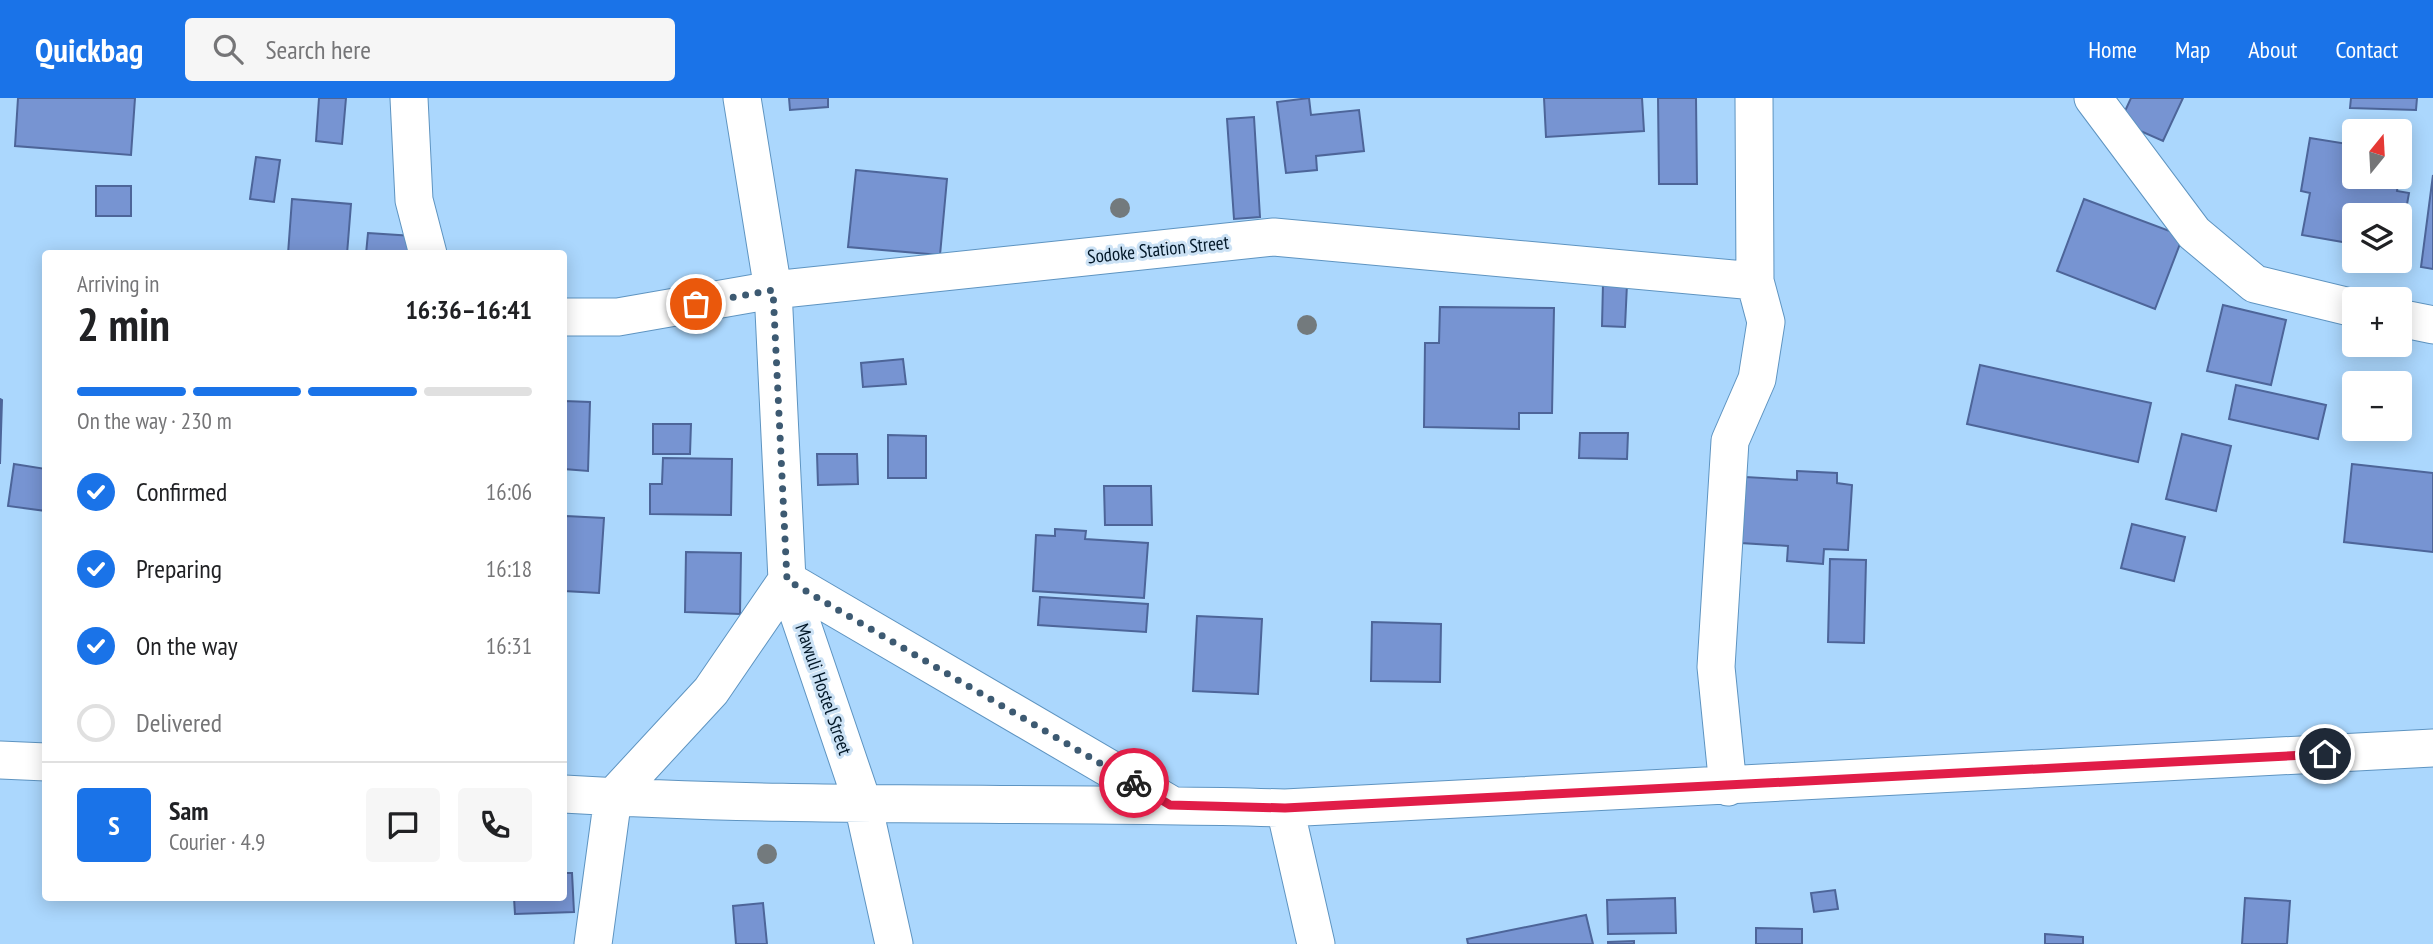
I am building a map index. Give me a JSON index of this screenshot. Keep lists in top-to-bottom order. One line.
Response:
{"streets":{"street":["Sodoke Station Street","Mawuli Hostel Street"]},"crossings":[["Sodoke Station Street","Mawuli Hostel Street"]],"north":"top","page":{"header":"Quickbag","search":"Search here","nav":["Home","Map","About","Contact"],"map_buttons":["+","−"],"heading":["2 min","Arriving in","16:36–16:41"],"panel":["Sam","Courier · 4.9"],"bar":"On the way · 230 m","list":[["Confirmed","16:06"],["Preparing","16:18"],["On the way","16:31"],"Delivered"],"round":"S"}}
